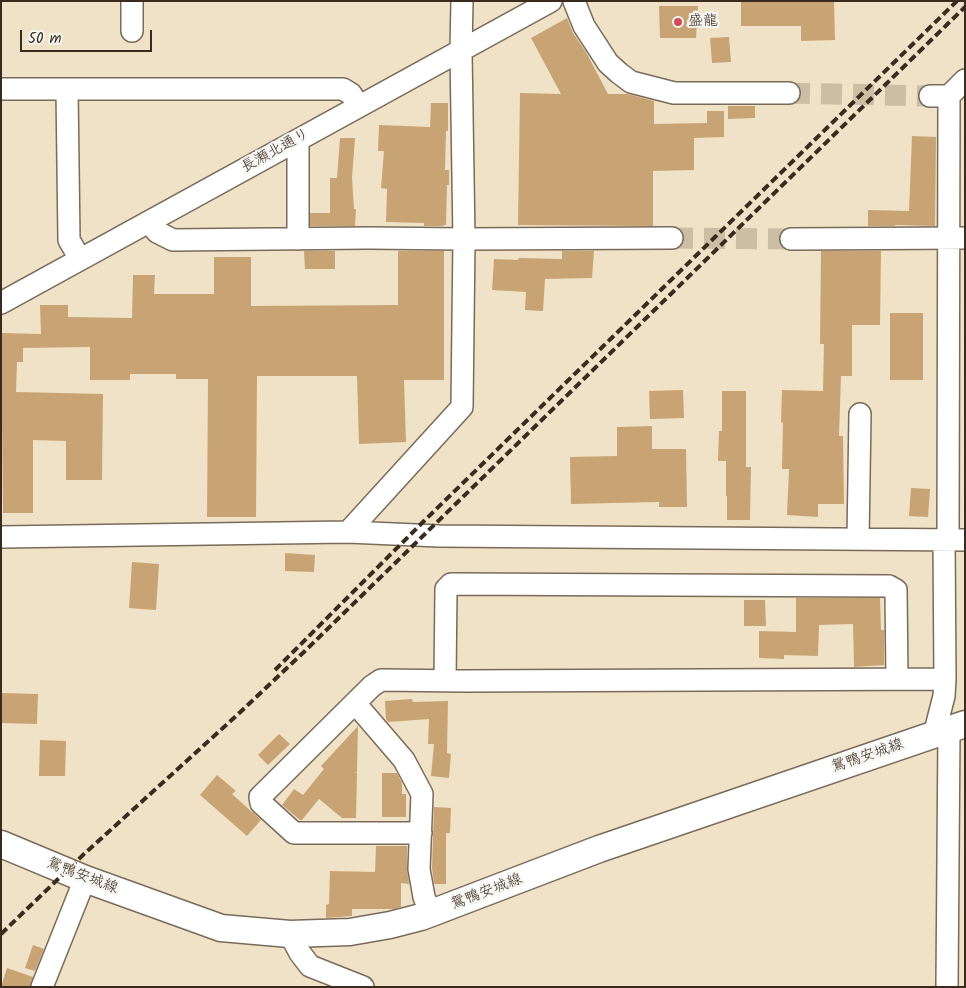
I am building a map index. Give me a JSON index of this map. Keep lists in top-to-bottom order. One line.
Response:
{"streets":{"main road":["鴛鴨安城線"],"street":["長瀬北通り"]},"places":["盛龍"],"scale_bar":"50 m"}
